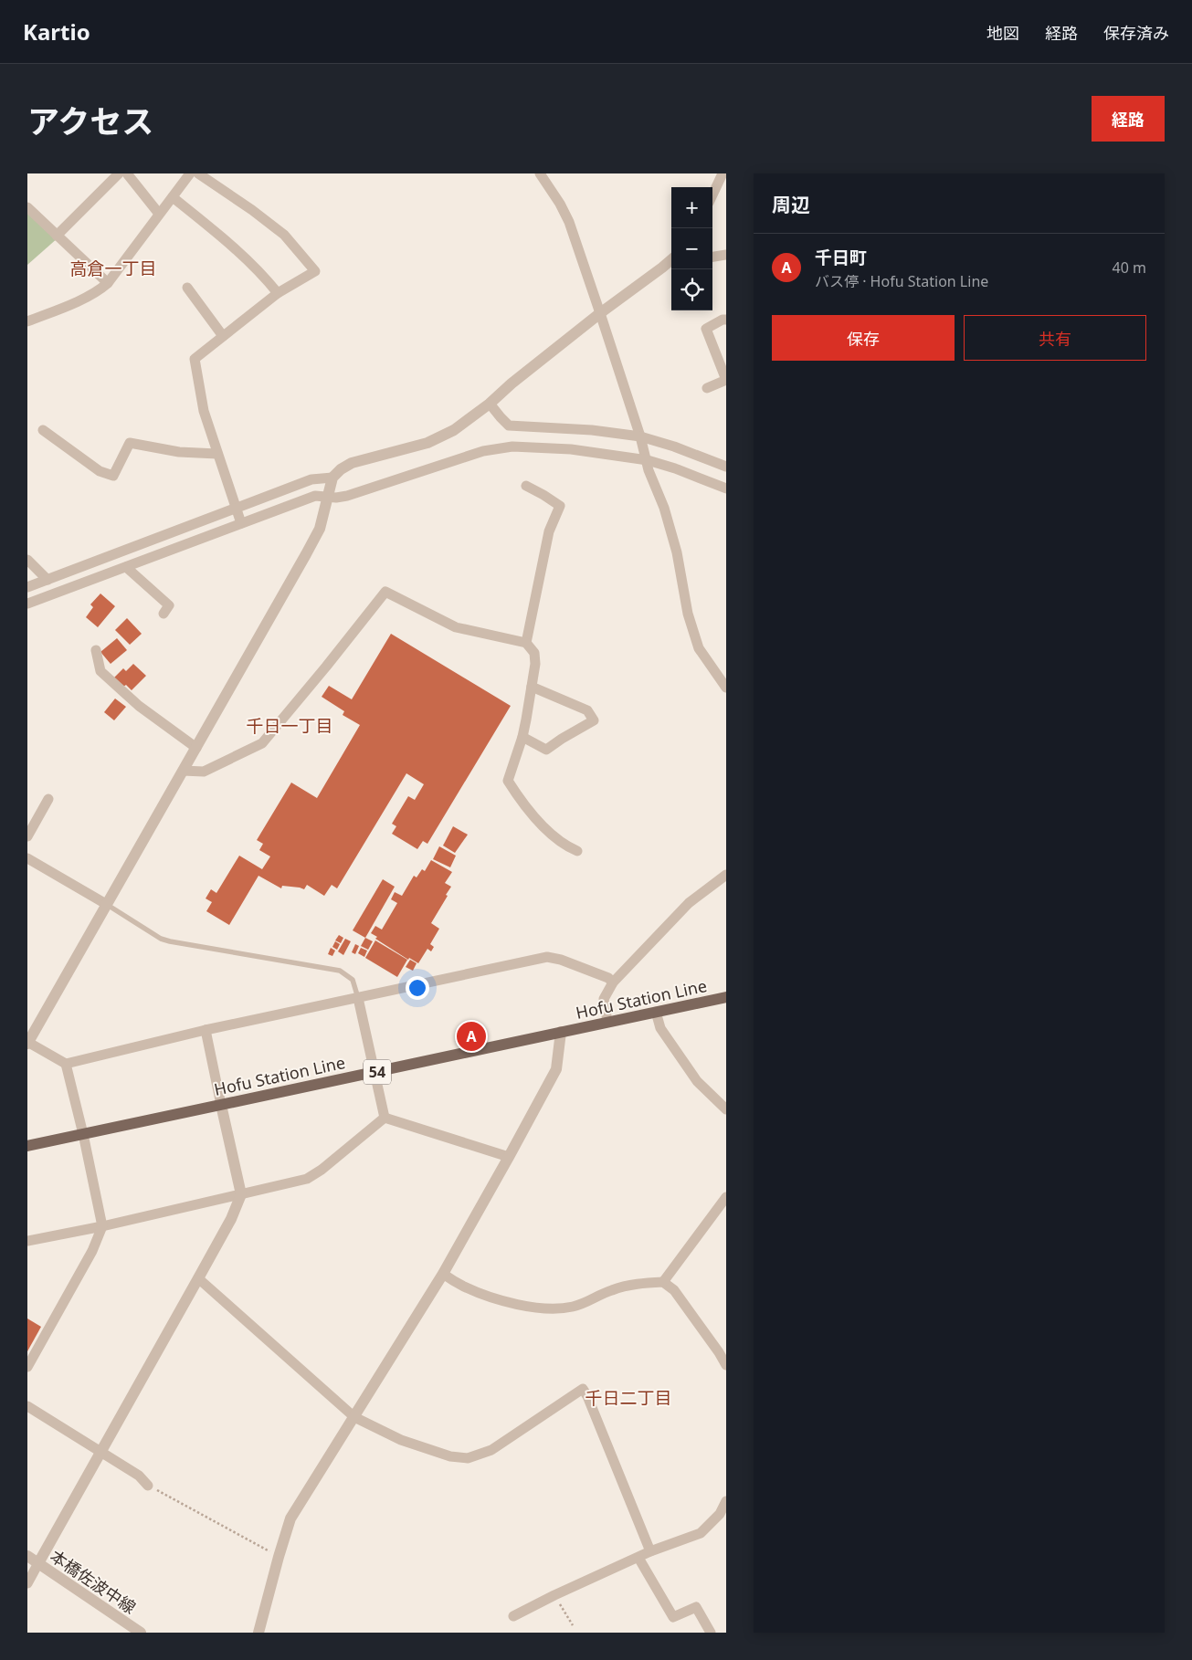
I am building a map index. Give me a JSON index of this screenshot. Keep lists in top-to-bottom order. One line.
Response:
{"streets":{"main road":["Hofu Station Line","54"],"street":["本橋佐波中線"]},"districts":["高倉一丁目","千日一丁目","千日二丁目"],"page":{"header":"Kartio","nav":["地図","経路","保存済み"],"title":"アクセス","buttons":["経路",["保存","共有"]],"heading":"周辺","map_buttons":["+","−"],"list":[{"mark":"A","name":"千日町","note":"バス停 · Hofu Station Line","value":"40 m"}],"pins":"A"}}
